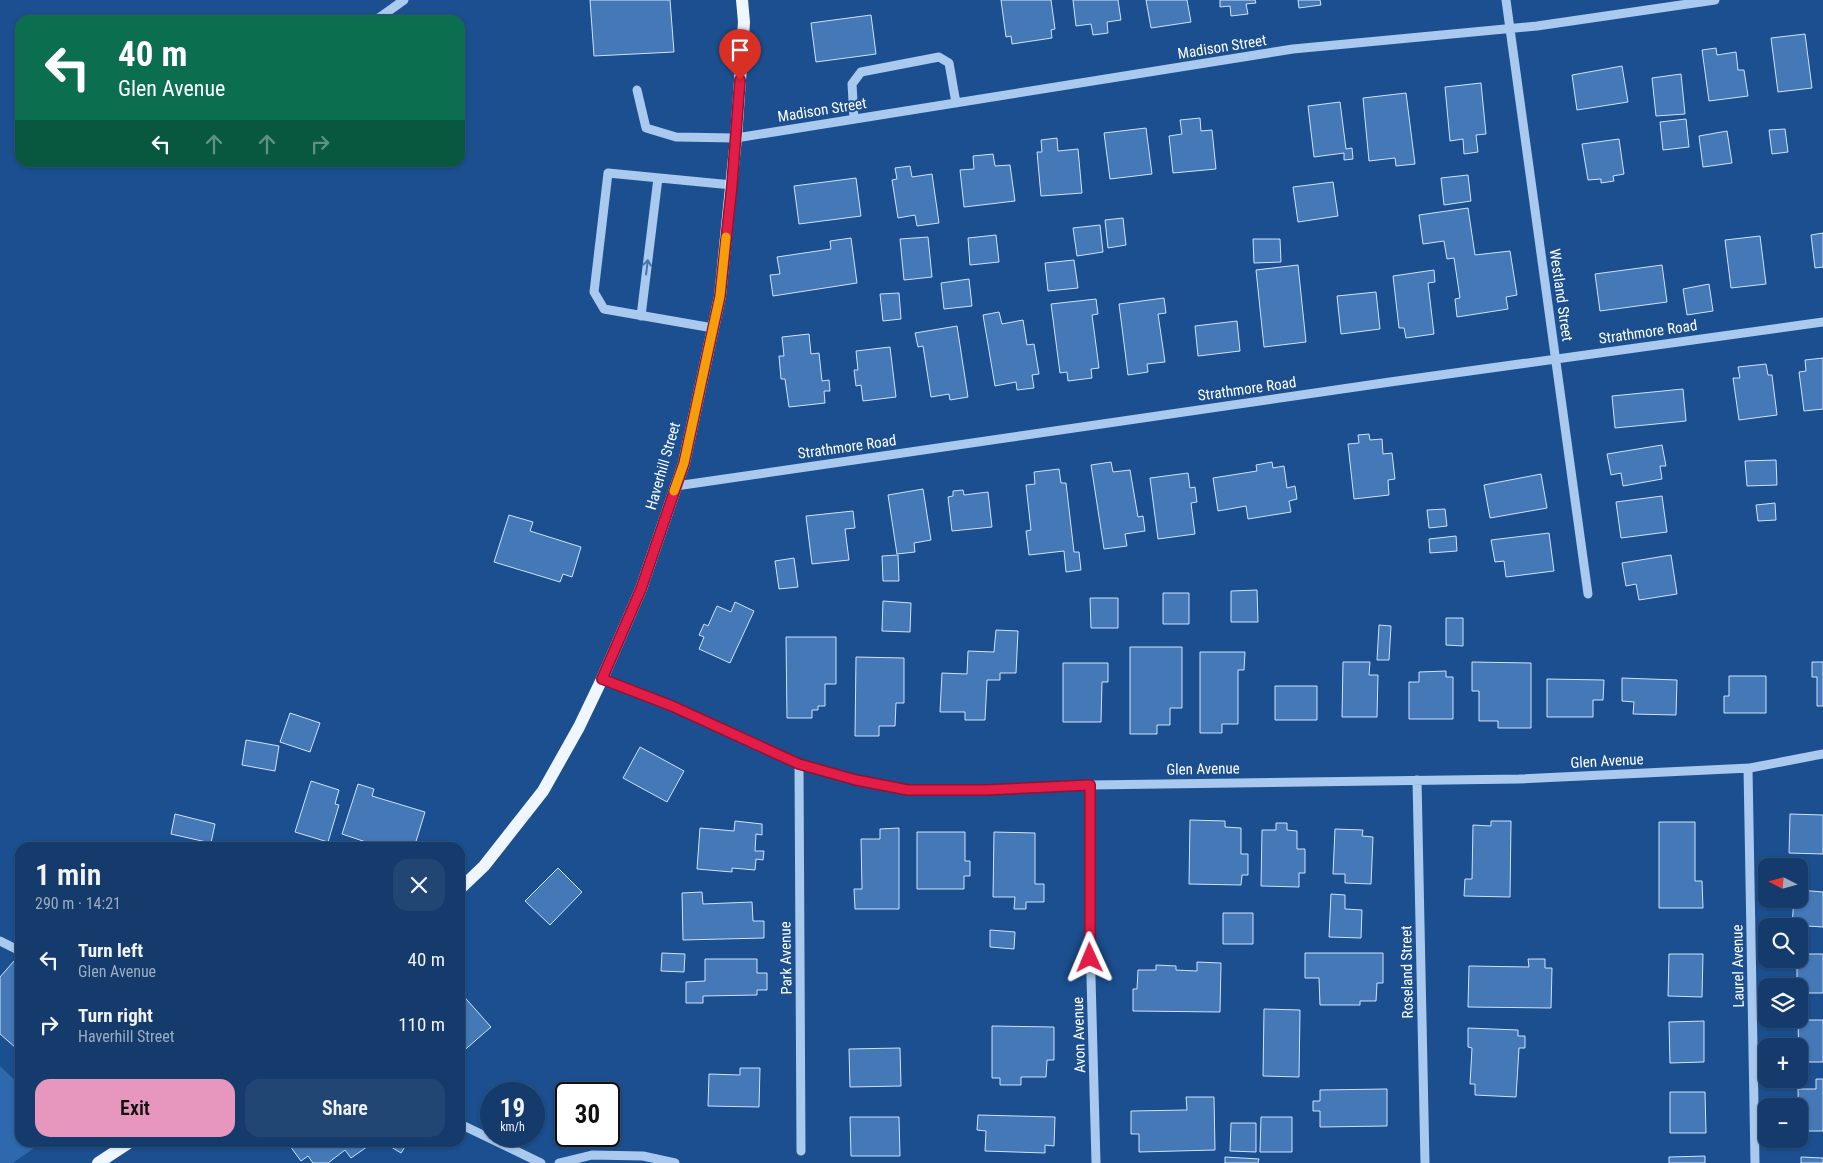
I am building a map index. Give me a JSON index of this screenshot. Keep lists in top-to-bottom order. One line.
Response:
{"streets":{"main road":["Haverhill Street"],"street":["Madison Street","Westland Street","Strathmore Road","Glen Avenue","Park Avenue","Laurel Avenue","Roseland Street","Avon Avenue"]},"crossings":[["Madison Street","Westland Street"],["Madison Street","Haverhill Street"],["Westland Street","Strathmore Road"],["Strathmore Road","Haverhill Street"],["Haverhill Street","Glen Avenue"],["Glen Avenue","Park Avenue"],["Glen Avenue","Laurel Avenue"],["Glen Avenue","Roseland Street"],["Glen Avenue","Avon Avenue"]],"north":"left","page":{"turn":["40 m","Glen Avenue"],"heading":["1 min","290 m · 14:21"],"map_buttons":["+","−"],"list":[{"name":"Turn left","note":"Glen Avenue","value":"40 m"},{"name":"Turn right","note":"Haverhill Street","value":"110 m"}],"buttons":["Exit","Share"],"speed":"19 km/h","limit":"30"}}
